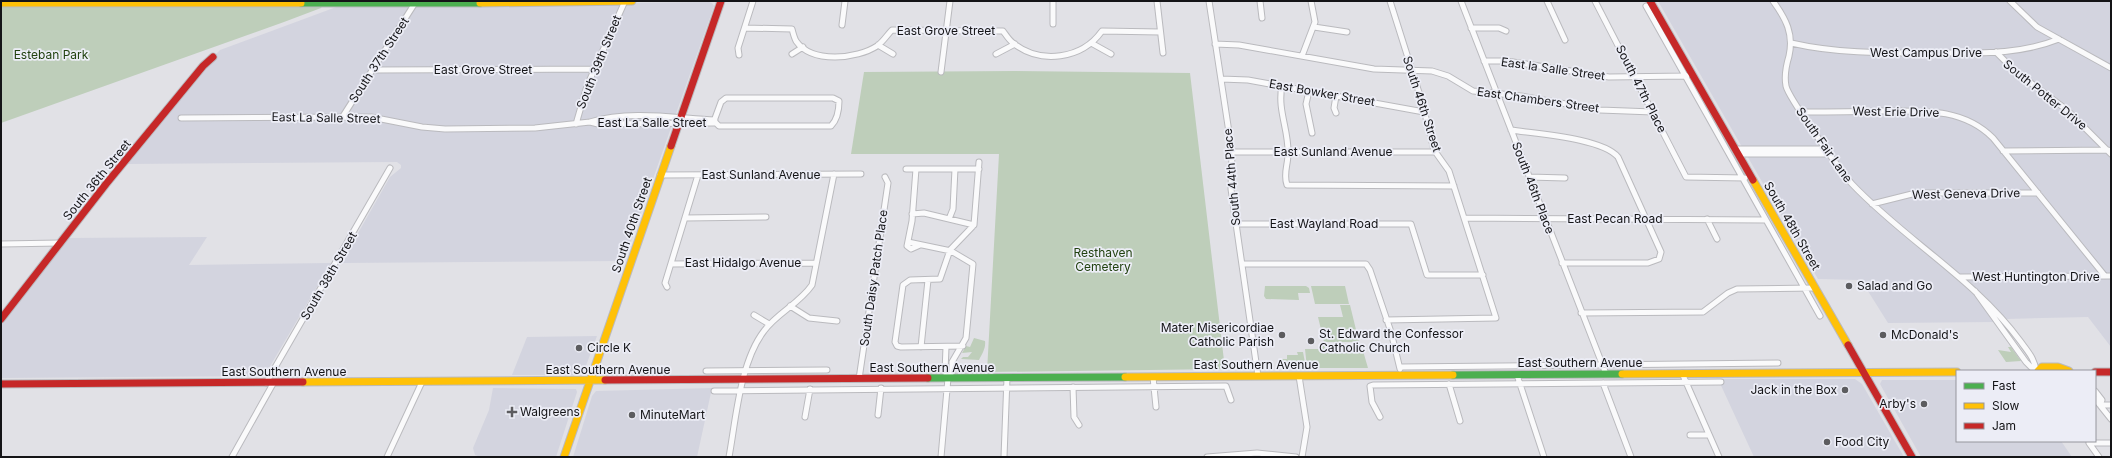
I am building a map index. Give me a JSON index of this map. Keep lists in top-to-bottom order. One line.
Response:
{"streets":{"main road":["South 36th Street","South 40th Street","South 48th Street","East Southern Avenue"],"street":["East Grove Street","West Campus Drive","South 37th Street","South 39th Street","East la Salle Street","South 47th Place","East Bowker Street","South Potter Drive","East Chambers Street","South 46th Street","West Erie Drive","East La Salle Street","South Fair Lane","East Sunland Avenue","South 44th Place","South 46th Place","West Geneva Drive","East Pecan Road","East Wayland Road","East Hidalgo Avenue","South 38th Street","West Huntington Drive","South Daisy Patch Place"]},"crossings":[["East Grove Street","South 37th Street"],["East Grove Street","South 39th Street"],["West Campus Drive","South Potter Drive"],["West Campus Drive","South Fair Lane"],["South 37th Street","East La Salle Street"],["South 39th Street","East La Salle Street"],["East la Salle Street","South 47th Place"],["East la Salle Street","South 46th Place"],["East la Salle Street","South 48th Street"],["South 47th Place","East Chambers Street"],["South 47th Place","South 48th Street"],["East Bowker Street","South 46th Street"],["East Bowker Street","South 44th Place"],["East Chambers Street","South 46th Street"],["East Chambers Street","South 44th Place"],["East Chambers Street","South 46th Place"],["South 46th Street","East Sunland Avenue"],["South 46th Street","East Pecan Road"],["South 46th Street","East Wayland Road"],["West Erie Drive","South Fair Lane"],["West Erie Drive","West Geneva Drive"],["West Erie Drive","West Huntington Drive"],["East La Salle Street","South 40th Street"],["South Fair Lane","West Geneva Drive"],["South Fair Lane","West Huntington Drive"],["East Sunland Avenue","South 44th Place"],["East Sunland Avenue","South 40th Street"],["South 44th Place","East Wayland Road"],["South 44th Place","East Southern Avenue"],["South 46th Place","East Pecan Road"],["South 46th Place","East Southern Avenue"],["East Pecan Road","South 48th Street"],["South 40th Street","East Southern Avenue"],["South 48th Street","East Southern Avenue"],["South 38th Street","East Southern Avenue"],["South Daisy Patch Place","East Southern Avenue"]],"parks":["Esteban Park","Resthaven Cemetery"],"places":{"other":["Salad and Go","Mater Misericordiae Catholic Parish","McDonald's","St. Edward the Confessor Catholic Church","Circle K","Jack in the Box","Arby's","MinuteMart","Food City"],"health":["Walgreens"]},"legend":["Fast","Slow","Jam"]}
